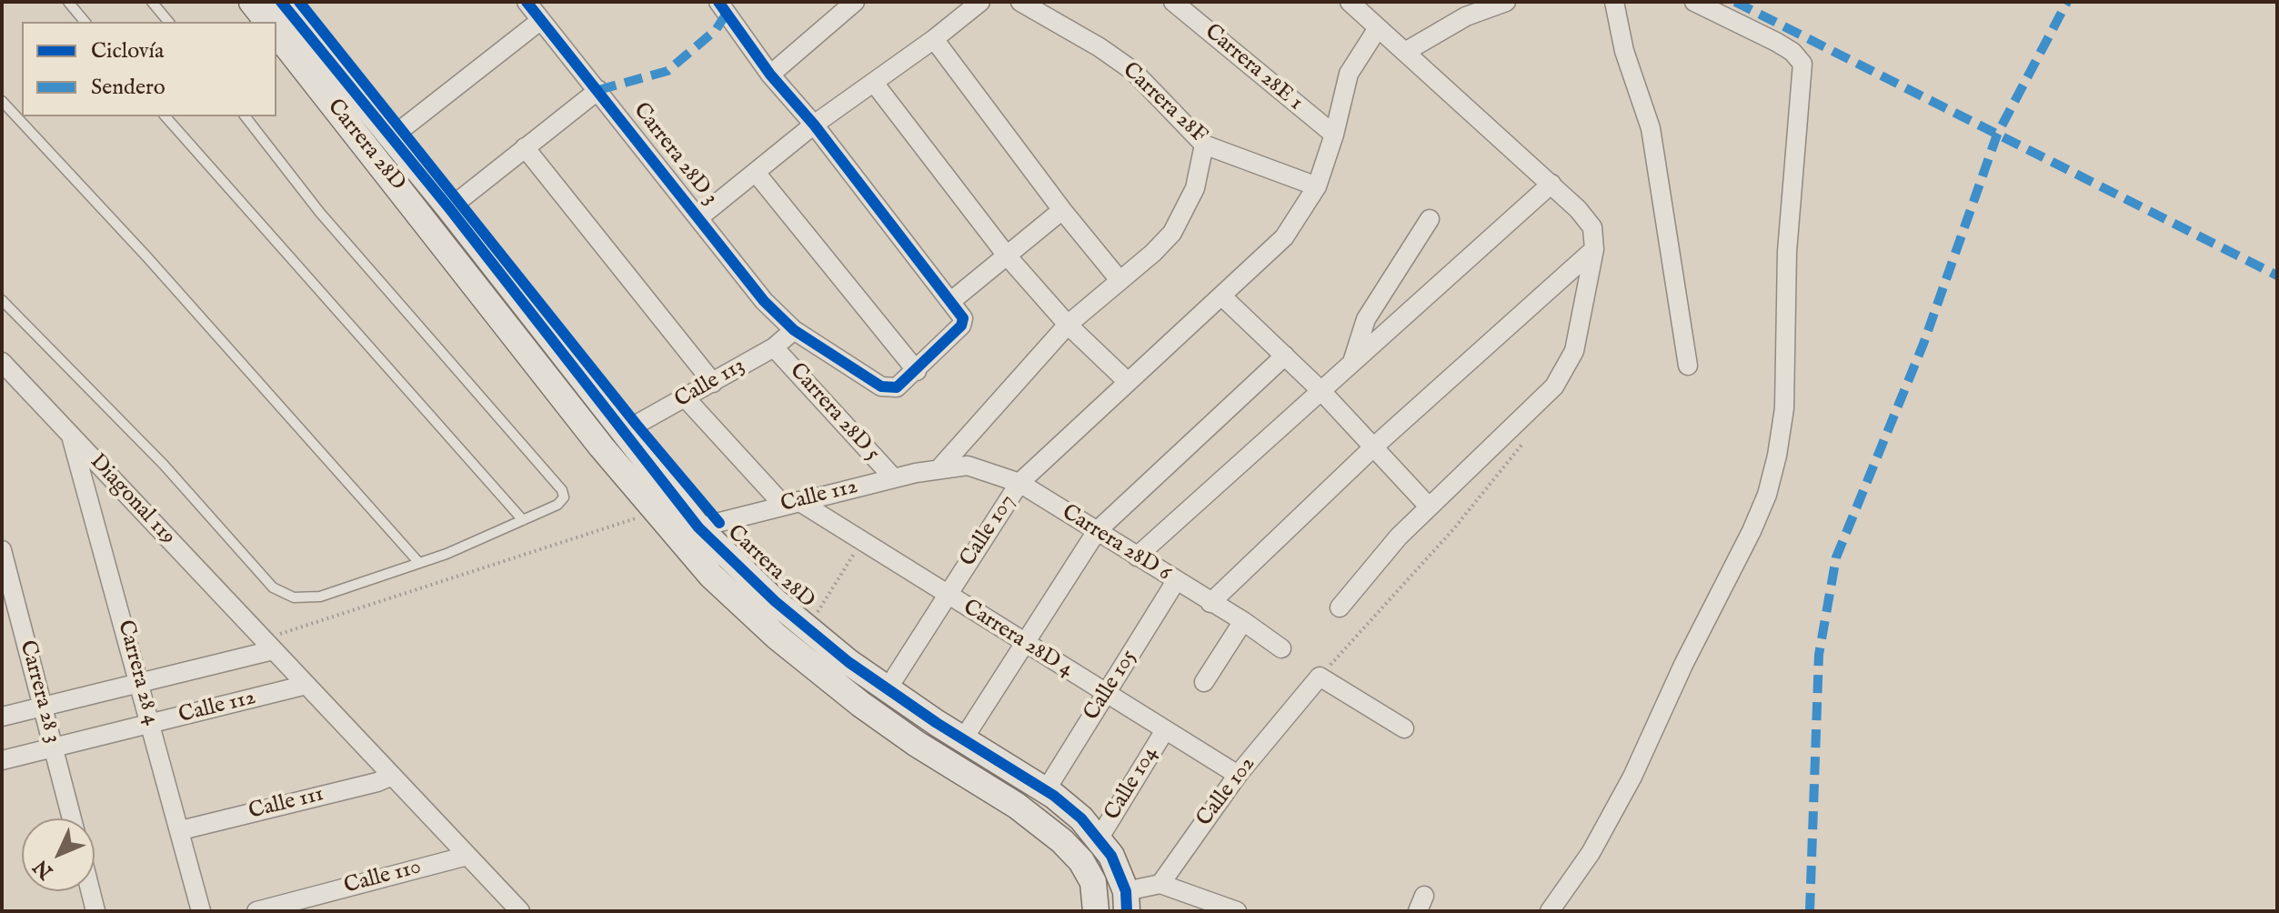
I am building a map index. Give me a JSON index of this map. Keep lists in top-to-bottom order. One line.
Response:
{"streets":{"street":["Carrera 28E 1","Carrera 28F","Carrera 28D","Carrera 28D 3","Calle 113","Carrera 28D 5","Calle 112","Diagonal 119","Calle 107","Carrera 28D 6","Carrera 28D 4","Carrera 28 4","Calle 105","Carrera 28 3","Calle 104","Calle 102","Calle 111","Calle 110"]},"crossings":[["Carrera 28E 1","Calle 107"],["Carrera 28F","Calle 107"],["Carrera 28D","Calle 113"],["Carrera 28D","Calle 112"],["Carrera 28D","Calle 107"],["Carrera 28D","Calle 105"],["Carrera 28D","Calle 104"],["Carrera 28D 3","Calle 113"],["Calle 113","Carrera 28D 5"],["Calle 113","Carrera 28D 4"],["Carrera 28D 5","Calle 112"],["Calle 112","Diagonal 119"],["Calle 112","Carrera 28D 6"],["Calle 112","Carrera 28D 4"],["Calle 112","Carrera 28 4"],["Calle 112","Carrera 28 3"],["Diagonal 119","Carrera 28 4"],["Diagonal 119","Calle 111"],["Diagonal 119","Calle 110"],["Calle 107","Carrera 28D 6"],["Calle 107","Carrera 28D 4"],["Carrera 28D 6","Calle 105"],["Carrera 28D 4","Calle 105"],["Carrera 28D 4","Calle 104"],["Carrera 28D 4","Calle 102"],["Carrera 28 4","Calle 111"]],"legend":["Ciclovía","Sendero"],"north":"bottom left"}
